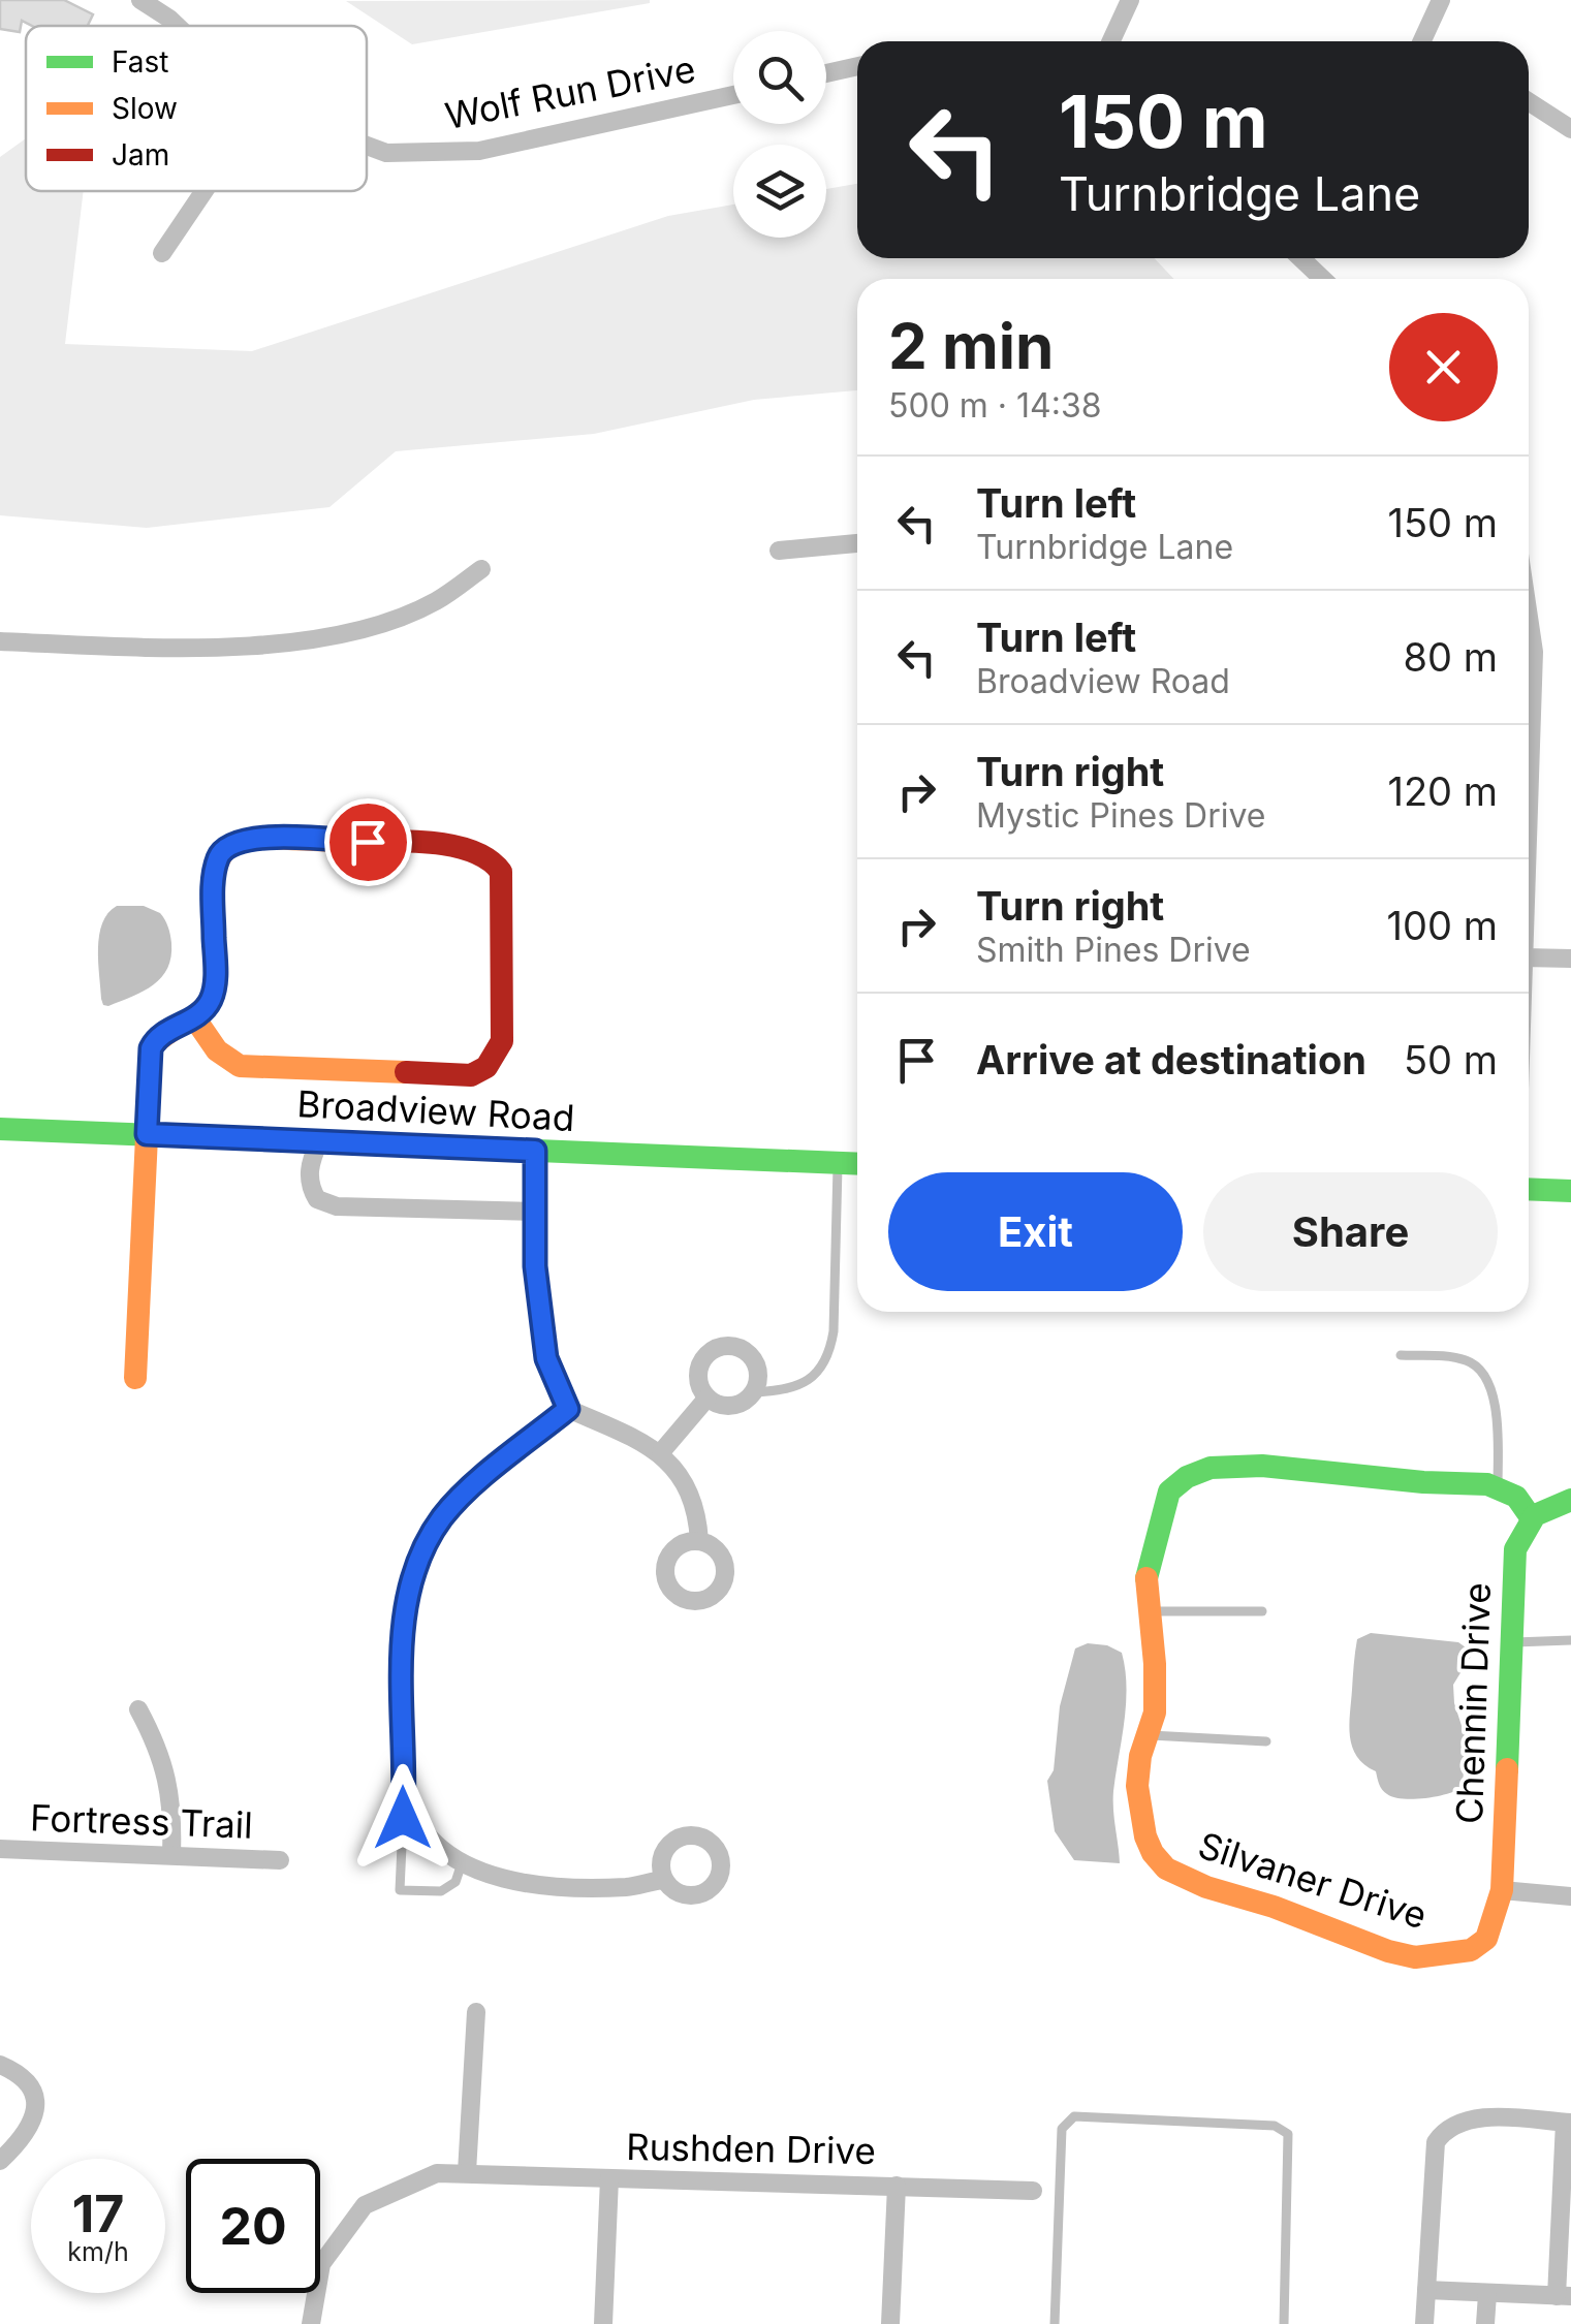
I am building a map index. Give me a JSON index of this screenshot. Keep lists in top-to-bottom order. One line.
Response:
{"streets":{"street":["Wolf Run Drive","Broadview Road","Chennin Drive","Fortress Trail","Silvaner Drive","Rushden Drive"]},"crossings":[["Chennin Drive","Silvaner Drive"]],"legend":["Fast","Slow","Jam"],"page":{"turn":["150 m","Turnbridge Lane"],"heading":["2 min","500 m · 14:38"],"list":[{"name":"Turn left","note":"Turnbridge Lane","value":"150 m"},{"name":"Turn left","note":"Broadview Road","value":"80 m"},{"name":"Turn right","note":"Mystic Pines Drive","value":"120 m"},{"name":"Turn right","note":"Smith Pines Drive","value":"100 m"},{"name":"Arrive at destination","value":"50 m"}],"buttons":["Exit","Share"],"speed":"17 km/h","limit":"20"}}
